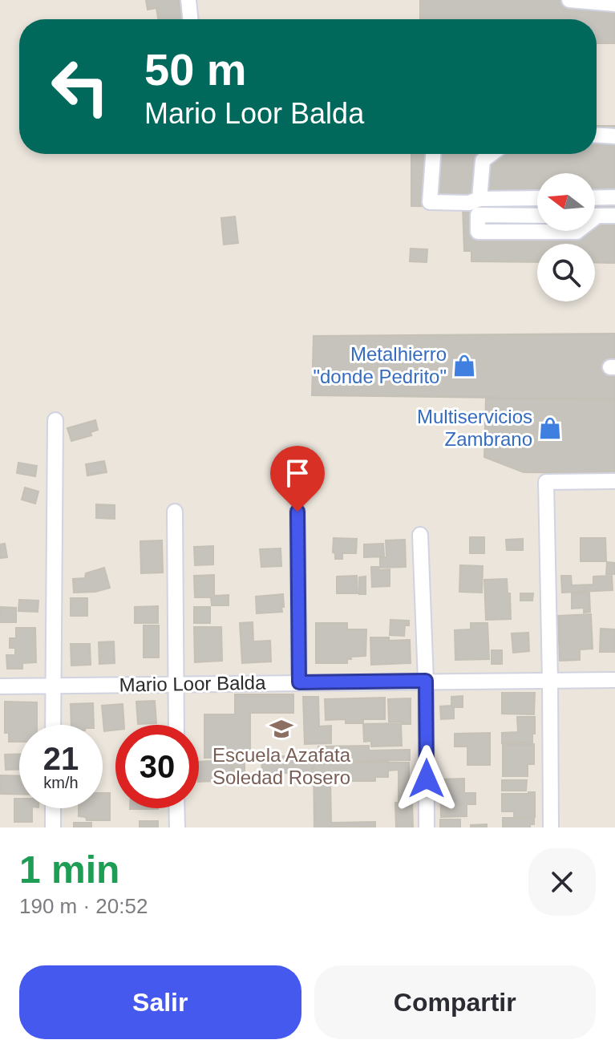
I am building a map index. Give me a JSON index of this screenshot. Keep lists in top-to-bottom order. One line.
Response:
{"streets":{"street":["Mario Loor Balda"]},"places":{"shop":["Metalhierro \"donde Pedrito\"","Multiservicios Zambrano"],"school or university":["Escuela Azafata Soledad Rosero"]},"north":"left","page":{"turn":["50 m","Mario Loor Balda"],"speed":"21 km/h","limit":"30","heading":["1 min","190 m · 20:52"],"buttons":["Salir","Compartir"]}}
